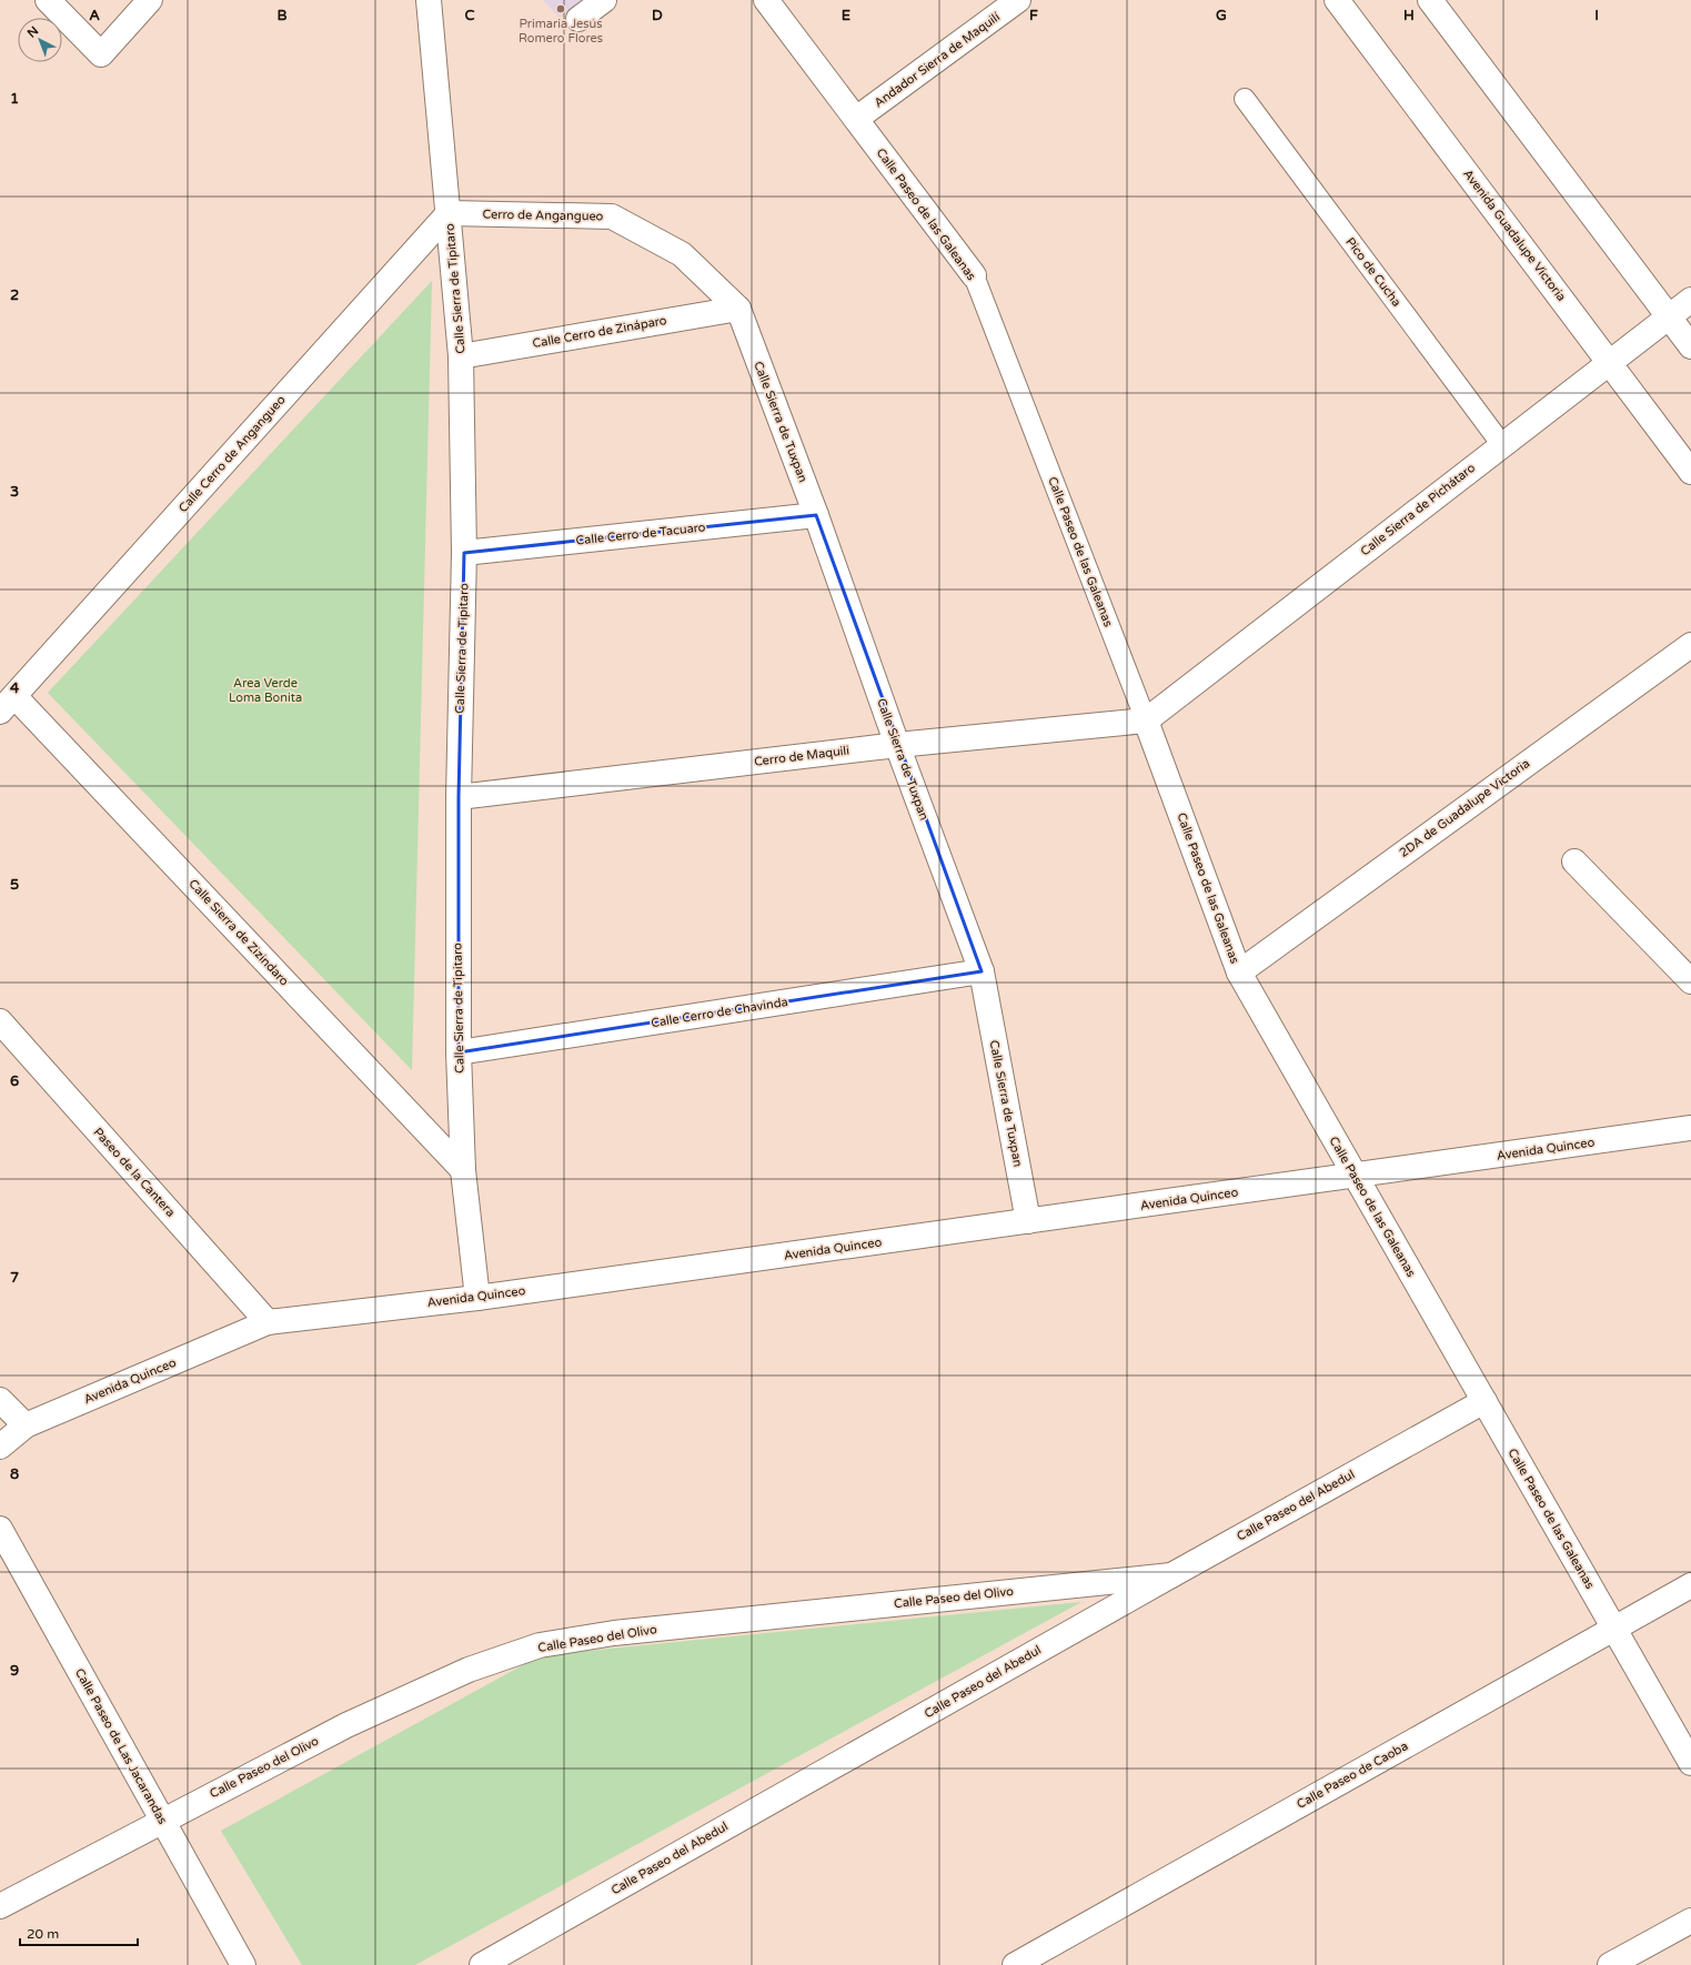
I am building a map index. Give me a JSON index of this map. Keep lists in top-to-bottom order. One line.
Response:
{"streets":{"street":["Andador Sierra de Maquilí","Calle Paseo de las Galeanas","Cerro de Angangueo","Avenida Guadalupe Victoria","Calle Sierra de Tipitaro","Calle Cerro de Zináparo","Calle Sierra de Tuxpan","Calle Cerro de Angangueo","Calle Sierra de Pichátaro","Calle Cerro de Tacuaro","Cerro de Maquili","2DA de Guadalupe Victoria","Calle Sierra de Zizindaro","Calle Cerro de Chavinda","Avenida Quinceo","Paseo de la Cantera","Calle Paseo del Abedul","Calle Paseo del Olivo","Calle Paseo de Las Jacarandas","Calle Paseo de Caoba"],"lane":["Pico de Cucha"]},"crossings":[["Andador Sierra de Maquilí","Calle Paseo de las Galeanas"],["Calle Paseo de las Galeanas","Calle Sierra de Pichátaro"],["Calle Paseo de las Galeanas","Cerro de Maquili"],["Calle Paseo de las Galeanas","2DA de Guadalupe Victoria"],["Calle Paseo de las Galeanas","Avenida Quinceo"],["Calle Paseo de las Galeanas","Calle Paseo del Abedul"],["Calle Paseo de las Galeanas","Calle Paseo de Caoba"],["Cerro de Angangueo","Calle Sierra de Tipitaro"],["Cerro de Angangueo","Calle Cerro de Zináparo"],["Cerro de Angangueo","Calle Sierra de Tuxpan"],["Cerro de Angangueo","Calle Cerro de Angangueo"],["Avenida Guadalupe Victoria","Calle Sierra de Pichátaro"],["Pico de Cucha","Calle Sierra de Pichátaro"],["Calle Sierra de Tipitaro","Calle Cerro de Zináparo"],["Calle Sierra de Tipitaro","Calle Cerro de Angangueo"],["Calle Sierra de Tipitaro","Calle Cerro de Tacuaro"],["Calle Sierra de Tipitaro","Cerro de Maquili"],["Calle Sierra de Tipitaro","Calle Sierra de Zizindaro"],["Calle Sierra de Tipitaro","Calle Cerro de Chavinda"],["Calle Sierra de Tipitaro","Avenida Quinceo"],["Calle Cerro de Zináparo","Calle Sierra de Tuxpan"],["Calle Sierra de Tuxpan","Calle Cerro de Tacuaro"],["Calle Sierra de Tuxpan","Cerro de Maquili"],["Calle Sierra de Tuxpan","Calle Cerro de Chavinda"],["Calle Sierra de Tuxpan","Avenida Quinceo"],["Calle Cerro de Angangueo","Calle Sierra de Zizindaro"],["Calle Sierra de Pichátaro","Cerro de Maquili"],["Avenida Quinceo","Paseo de la Cantera"],["Calle Paseo del Abedul","Calle Paseo del Olivo"],["Calle Paseo del Olivo","Calle Paseo de Las Jacarandas"]],"parks":["Area Verde Loma Bonita"],"places":["Primaria Jesús Romero Flores"],"scale_bar":"20 m","north":"top left","grid":{"columns":["A","B","C","D","E","F","G","H","I"],"rows":["1","2","3","4","5","6","7","8","9"]}}
